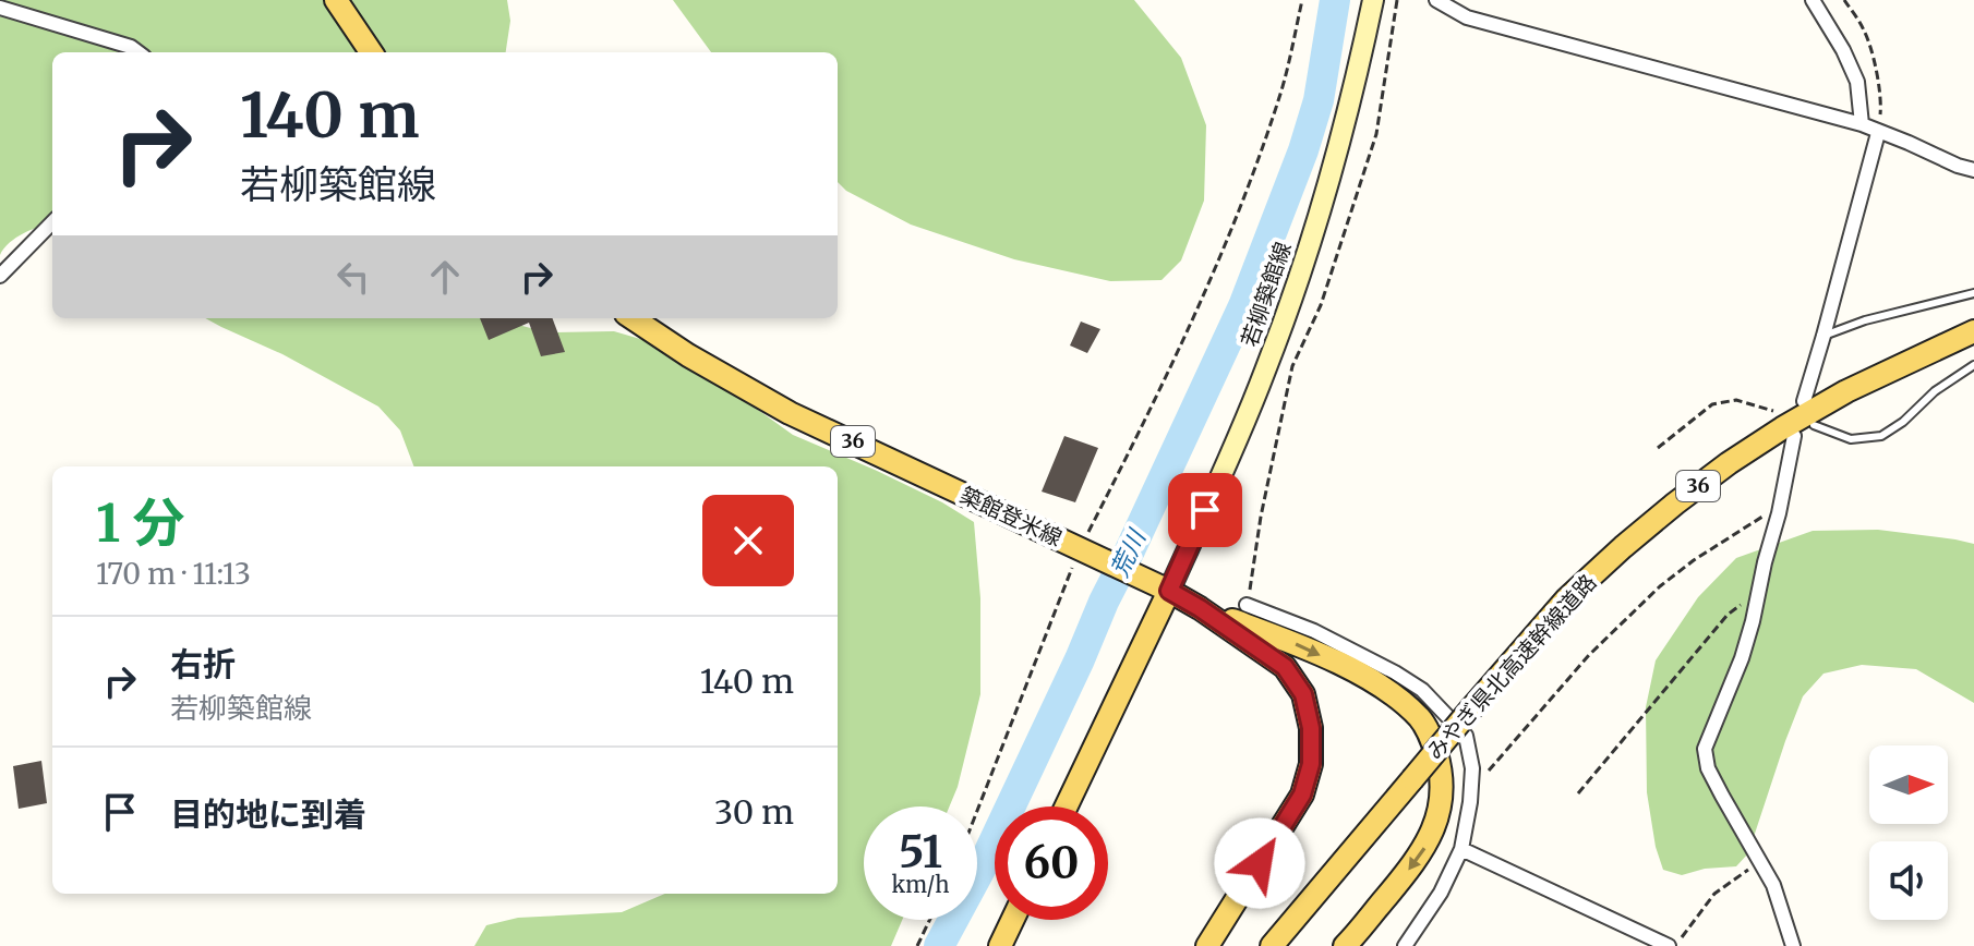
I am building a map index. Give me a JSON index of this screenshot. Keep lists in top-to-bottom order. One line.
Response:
{"streets":{"main road":["若柳築館線","36","築館登米線","みやぎ県北高速幹線道路"]},"crossings":[["若柳築館線","築館登米線"]],"water":["荒川"],"north":"right","page":{"turn":["140 m","若柳築館線"],"heading":["1 分","170 m · 11:13"],"list":[{"name":"右折","note":"若柳築館線","value":"140 m"},{"name":"目的地に到着","value":"30 m"}],"speed":"51 km/h","limit":"60"}}
